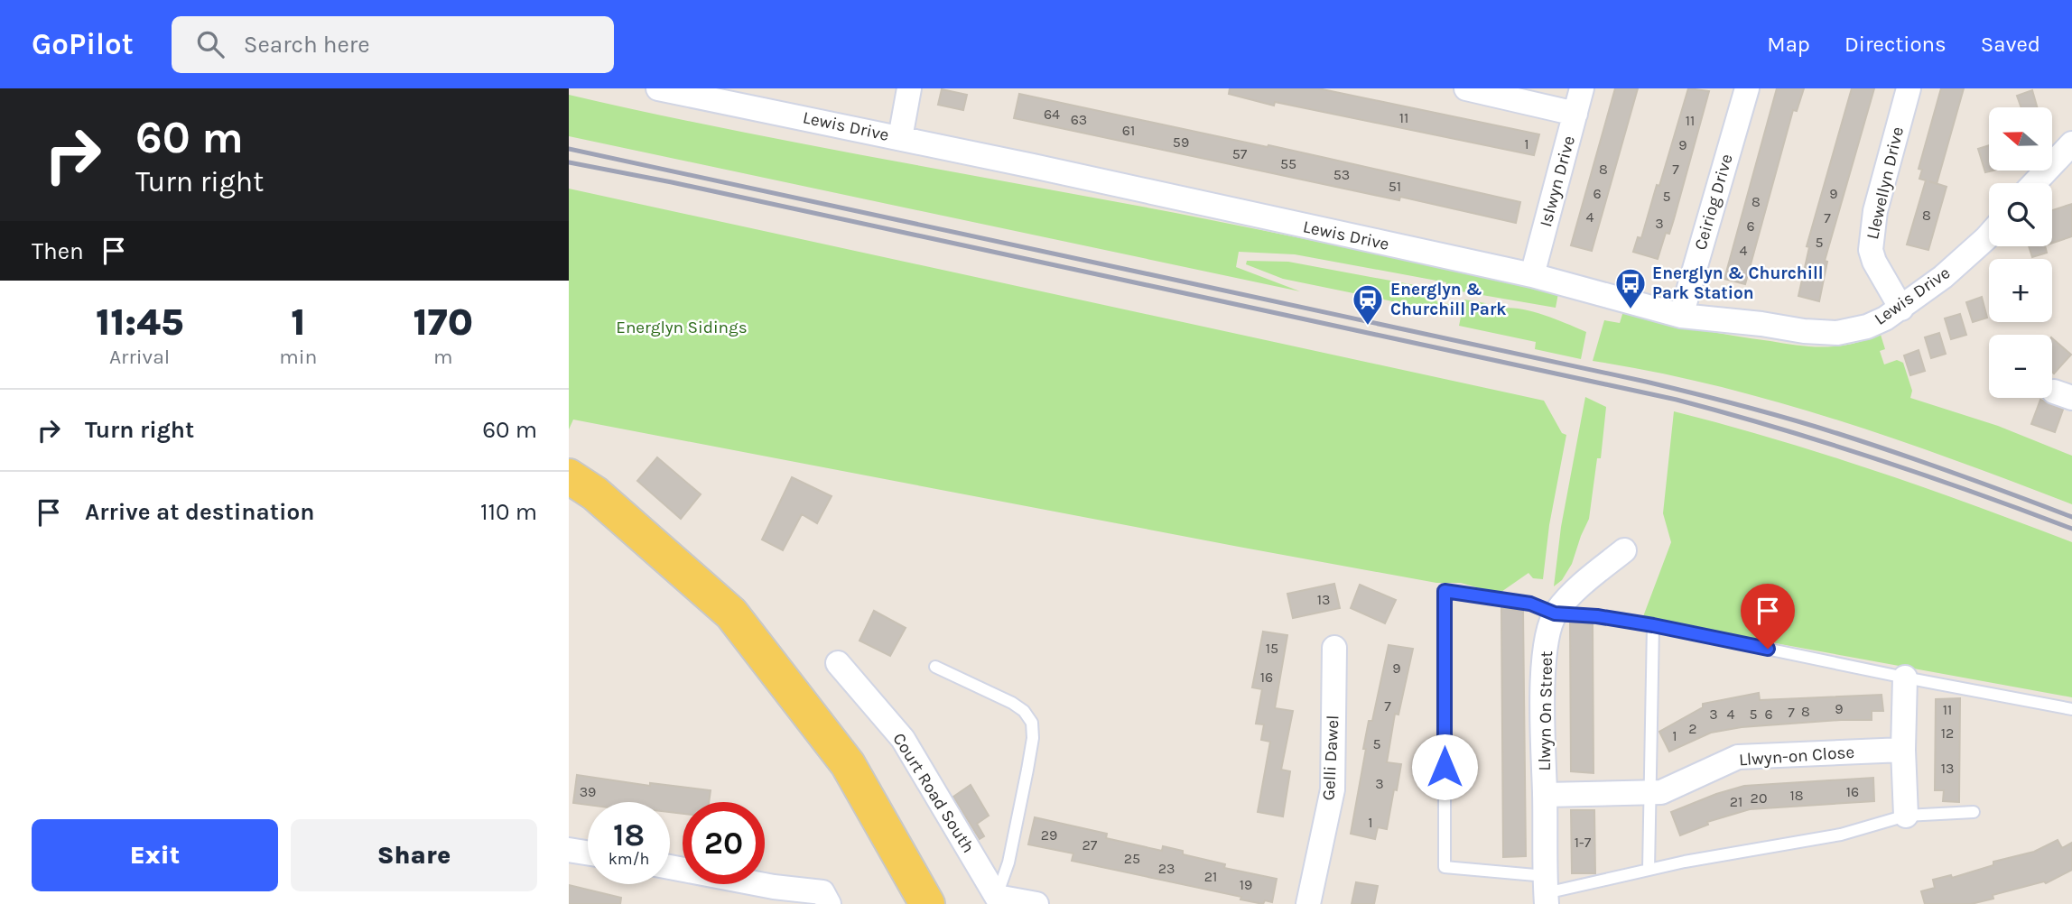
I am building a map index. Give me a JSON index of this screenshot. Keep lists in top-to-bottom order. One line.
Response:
{"streets":{"street":["Lewis Drive","Islwyn Drive","Llewellyn Drive","Ceiriog Drive","Llwyn On Street","Llwyn-on Close","Gelli Dawel","Court Road South"]},"crossings":[["Lewis Drive","Islwyn Drive"],["Lewis Drive","Llewellyn Drive"],["Lewis Drive","Ceiriog Drive"],["Llwyn On Street","Llwyn-on Close"]],"parks":["Energlyn Sidings"],"places":{"bus stop":["Energlyn & Churchill Park Station"],"station":["Energlyn & Churchill Park"]},"house_numbers":["64","11","63","11","61","59","1","9","57","55","8","7","53","51","6","9","5","8","8","4","7","3","6","5","4","13","15","9","16","7","9","11","8","7","3","4","5","6","2","12","1","5","13","3","39","16","18","20","21","1","29","1-7","27","25","23","21","19"],"north":"left","page":{"header":"GoPilot","search":"Search here","nav":["Map","Directions","Saved"],"turn":["60 m","Turn right"],"map_buttons":["+","−"],"then":"Then","eta":["11:45","Arrival","1","min","170","m"],"list":[{"name":"Turn right","value":"60 m"},{"name":"Arrive at destination","value":"110 m"}],"speed":"18 km/h","limit":"20","buttons":["Exit","Share"]}}
